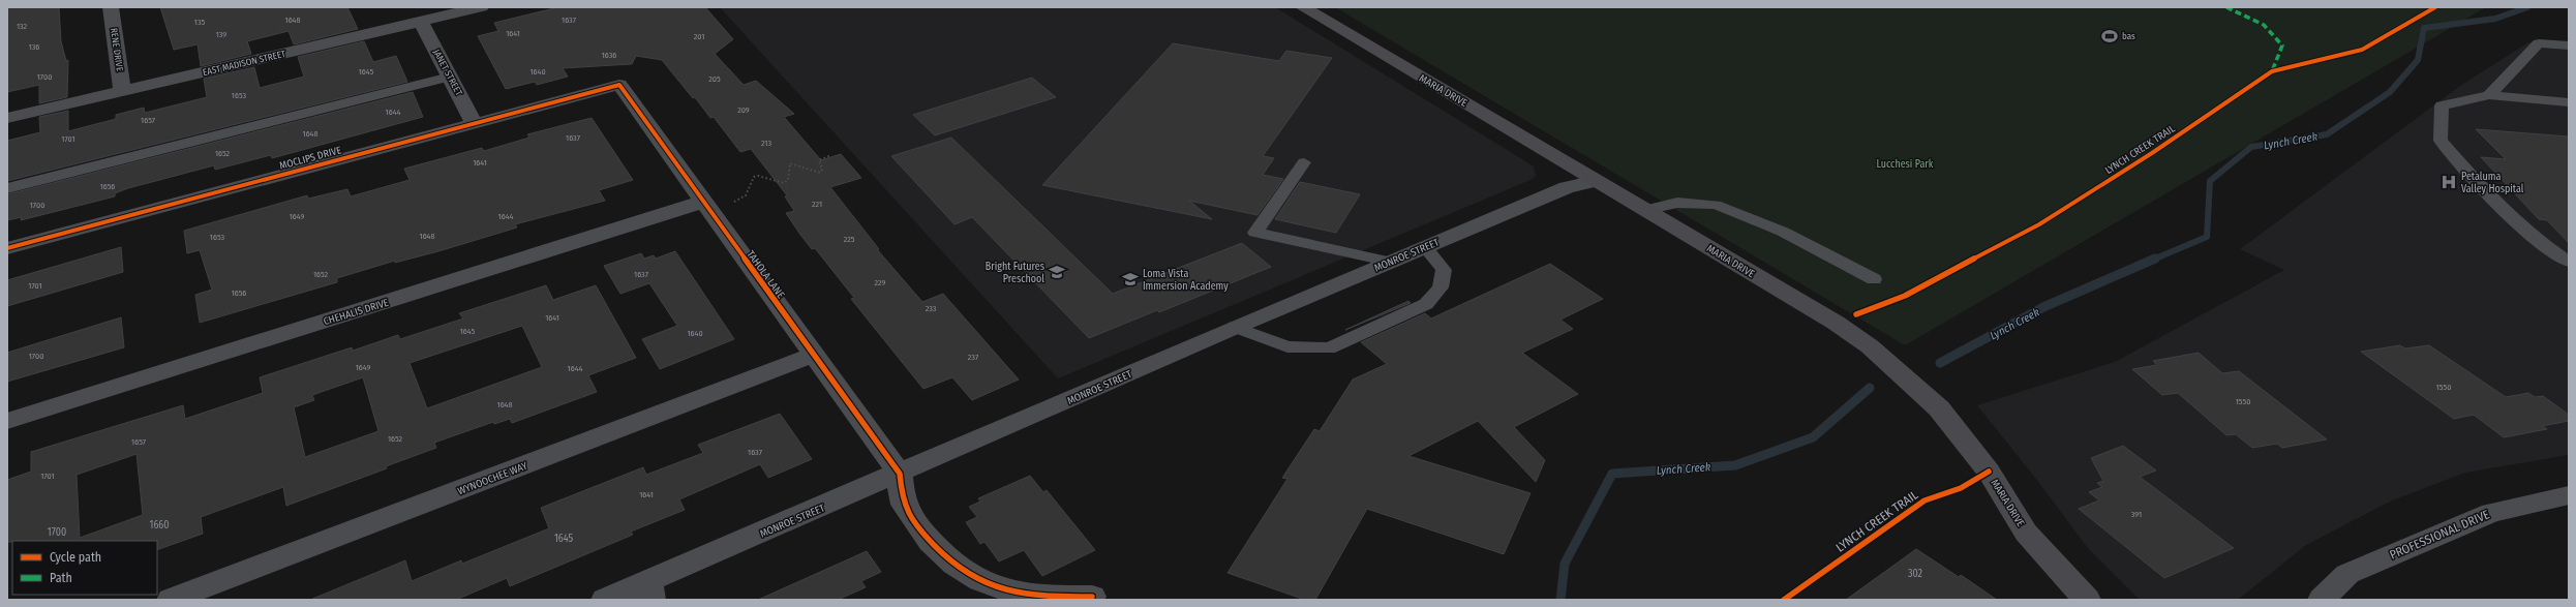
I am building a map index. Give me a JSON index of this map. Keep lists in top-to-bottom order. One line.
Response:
{"streets":{"street":["RENE DRIVE","EAST MADISON STREET","JANET STREET","MARIA DRIVE","MOCLIPS DRIVE","MONROE STREET","TAHOLA LANE","CHEHALIS DRIVE","WYNOOCHEE WAY","PROFESSIONAL DRIVE"],"cycle path":["LYNCH CREEK TRAIL"]},"crossings":[["RENE DRIVE","EAST MADISON STREET"],["EAST MADISON STREET","JANET STREET"],["JANET STREET","MOCLIPS DRIVE"],["MARIA DRIVE","MONROE STREET"],["MOCLIPS DRIVE","TAHOLA LANE"],["MONROE STREET","TAHOLA LANE"],["TAHOLA LANE","CHEHALIS DRIVE"],["TAHOLA LANE","WYNOOCHEE WAY"]],"water":["Lynch Creek"],"parks":["Lucchesi Park"],"places":{"sports":["bas"],"hospital":["Petaluma Valley Hospital"],"school or university":["Bright Futures Preschool","Loma Vista Immersion Academy"]},"house_numbers":["1648","1637","135","132","1641","139","201","136","1636","1645","1640","1700","205","1653","209","1644","1657","1648","1637","1701","213","1652","1641","1656","221","1700","1649","1644","1648","1653","225","1652","1637","229","1701","1656","233","1641","1645","1640","1700","237","1649","1644","1550","1550","1648","1652","1657","1637","1701","1641","391","1660","1700","1645","302"],"legend":["Cycle path","Path"]}
